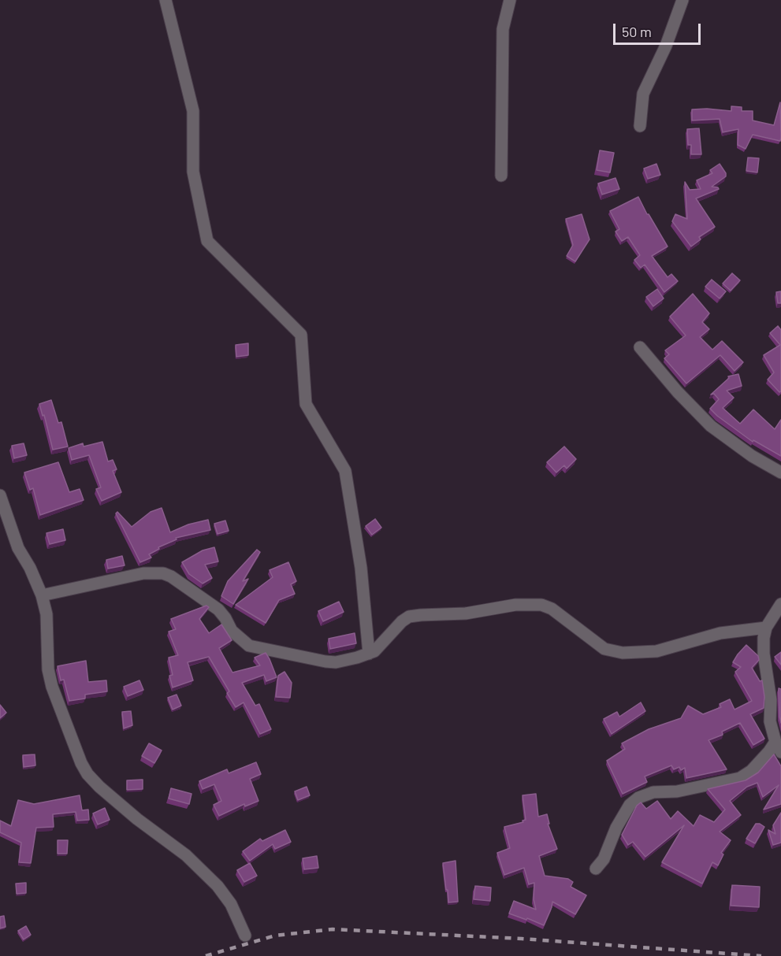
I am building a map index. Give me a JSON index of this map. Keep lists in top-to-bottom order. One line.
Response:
{"scale_bar":"50 m"}
